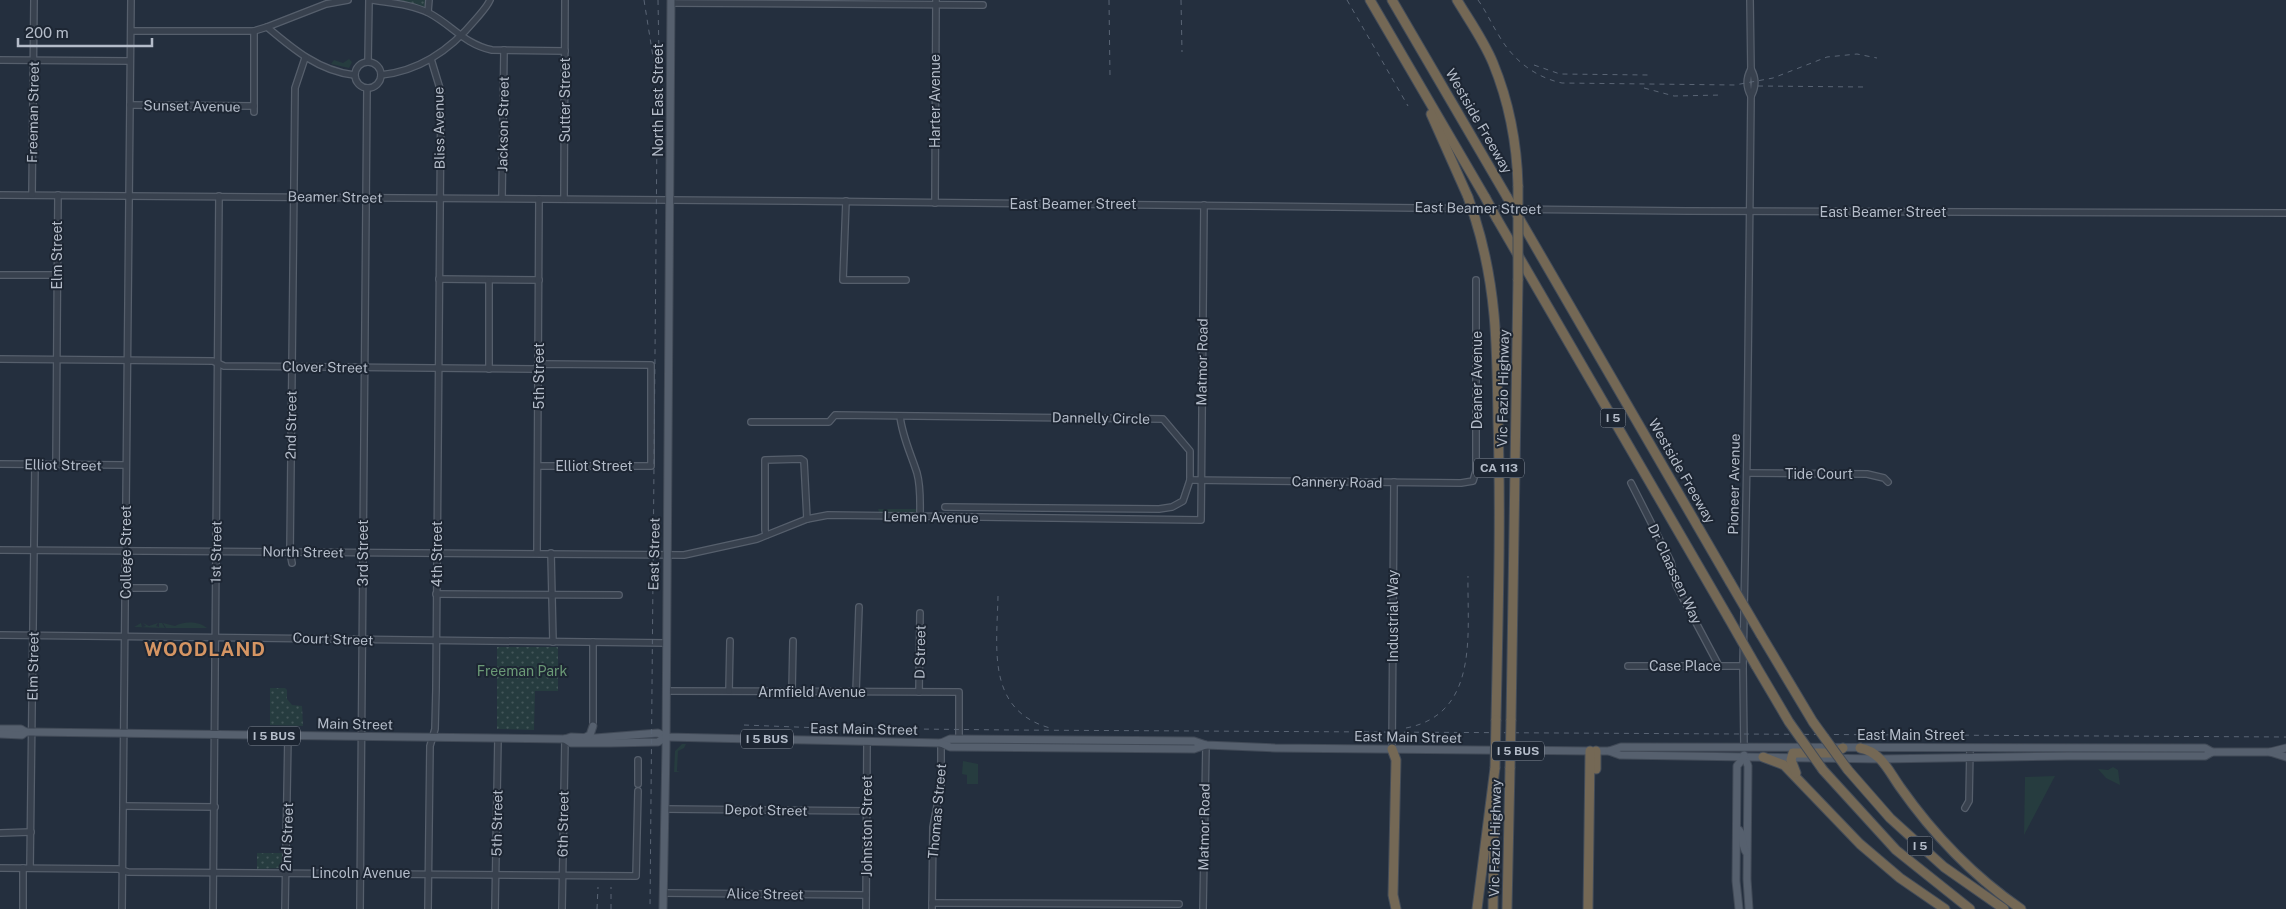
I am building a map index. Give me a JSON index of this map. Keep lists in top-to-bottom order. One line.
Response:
{"streets":{"highway":["Westside Freeway","Vic Fazio Highway","I 5","CA 113"],"main road":["North East Street","Pioneer Avenue","East Street","Main Street","East Main Street","I 5 BUS"],"street":["Sutter Street","Harter Avenue","Sunset Avenue","Freeman Street","Jackson Street","Bliss Avenue","Beamer Street","East Beamer Street","Elm Street","Matmor Road","Clover Street","5th Street","Deaner Avenue","Dannelly Circle","2nd Street","Elliot Street","Tide Court","Cannery Road","Lemen Avenue","College Street","1st Street","North Street","3rd Street","4th Street","Dr Claassen Way","Industrial Way","Court Street","D Street","Case Place","Armfield Avenue","Depot Street","Thomas Street","6th Street","Johnston Street","Lincoln Avenue","Alice Street"]},"crossings":[["Sutter Street","Beamer Street"],["North East Street","Beamer Street"],["North East Street","East Beamer Street"],["North East Street","East Street"],["Harter Avenue","East Beamer Street"],["Sunset Avenue","College Street"],["Freeman Street","Beamer Street"],["Jackson Street","Beamer Street"],["Bliss Avenue","Beamer Street"],["Bliss Avenue","4th Street"],["Beamer Street","East Beamer Street"],["Beamer Street","Elm Street"],["Beamer Street","5th Street"],["Beamer Street","2nd Street"],["Beamer Street","College Street"],["Beamer Street","1st Street"],["Beamer Street","3rd Street"],["Beamer Street","4th Street"],["Beamer Street","East Street"],["East Beamer Street","Matmor Road"],["East Beamer Street","Pioneer Avenue"],["East Beamer Street","East Street"],["Elm Street","Clover Street"],["Elm Street","Elliot Street"],["Elm Street","North Street"],["Elm Street","Court Street"],["Elm Street","Main Street"],["Elm Street","Lincoln Avenue"],["Matmor Road","Cannery Road"],["Matmor Road","Lemen Avenue"],["Matmor Road","East Main Street"],["Clover Street","5th Street"],["Clover Street","2nd Street"],["Clover Street","Elliot Street"],["Clover Street","College Street"],["Clover Street","1st Street"],["Clover Street","3rd Street"],["Clover Street","4th Street"],["5th Street","Elliot Street"],["5th Street","North Street"],["5th Street","Main Street"],["5th Street","Lincoln Avenue"],["Deaner Avenue","Cannery Road"],["Vic Fazio Highway","I 5"],["Dannelly Circle","Cannery Road"],["2nd Street","North Street"],["2nd Street","Main Street"],["2nd Street","Lincoln Avenue"],["Elliot Street","College Street"],["Tide Court","Pioneer Avenue"],["Cannery Road","Industrial Way"],["Pioneer Avenue","Case Place"],["Pioneer Avenue","East Main Street"],["Lemen Avenue","North Street"],["Lemen Avenue","East Street"],["College Street","North Street"],["College Street","Court Street"],["College Street","Main Street"],["College Street","Lincoln Avenue"],["1st Street","North Street"],["1st Street","Court Street"],["1st Street","Main Street"],["1st Street","Lincoln Avenue"],["North Street","3rd Street"],["North Street","4th Street"],["North Street","East Street"],["3rd Street","Court Street"],["3rd Street","Main Street"],["3rd Street","Lincoln Avenue"],["4th Street","Court Street"],["4th Street","Main Street"],["4th Street","Lincoln Avenue"],["East Street","Court Street"],["East Street","Armfield Avenue"],["East Street","Main Street"],["East Street","East Main Street"],["East Street","Depot Street"],["East Street","Alice Street"],["Dr Claassen Way","Case Place"],["Industrial Way","East Main Street"],["D Street","Armfield Avenue"],["Armfield Avenue","East Main Street"],["Main Street","East Main Street"],["Main Street","6th Street"],["East Main Street","Thomas Street"],["East Main Street","Johnston Street"],["Depot Street","Johnston Street"],["6th Street","Lincoln Avenue"],["Johnston Street","Alice Street"]],"districts":["WOODLAND"],"parks":["Freeman Park"],"scale_bar":"200 m"}
